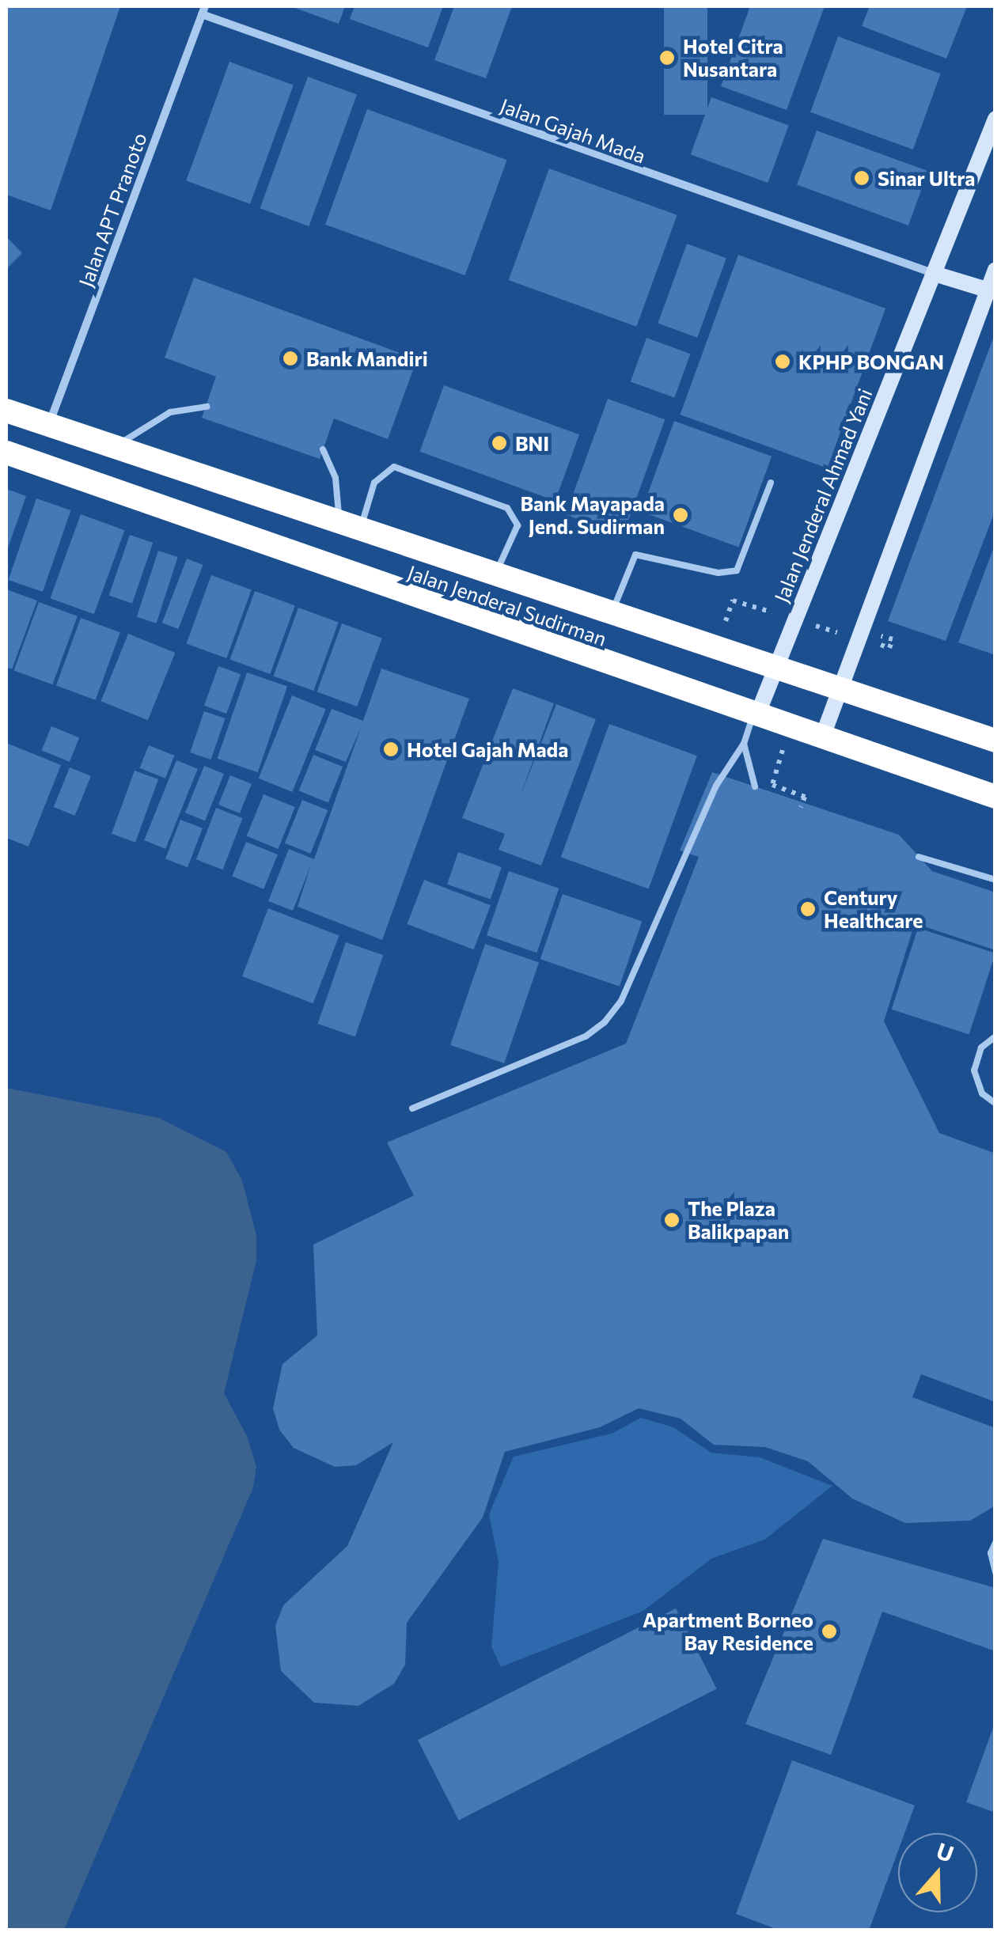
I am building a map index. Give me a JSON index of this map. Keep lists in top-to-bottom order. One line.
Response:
{"streets":{"highway":["Jalan Jenderal Sudirman"],"main road":["Jalan Jenderal Ahmad Yani"],"street":["Jalan Gajah Mada","Jalan APT Pranoto"]},"crossings":[["Jalan Gajah Mada","Jalan APT Pranoto"],["Jalan Gajah Mada","Jalan Jenderal Ahmad Yani"],["Jalan APT Pranoto","Jalan Jenderal Sudirman"],["Jalan Jenderal Ahmad Yani","Jalan Jenderal Sudirman"]],"places":["Hotel Citra Nusantara","Sinar Ultra","Bank Mandiri","KPHP BONGAN","BNI","Bank Mayapada Jend. Sudirman","Hotel Gajah Mada","Century Healthcare","The Plaza Balikpapan","Apartment Borneo Bay Residence"],"north":"top"}
